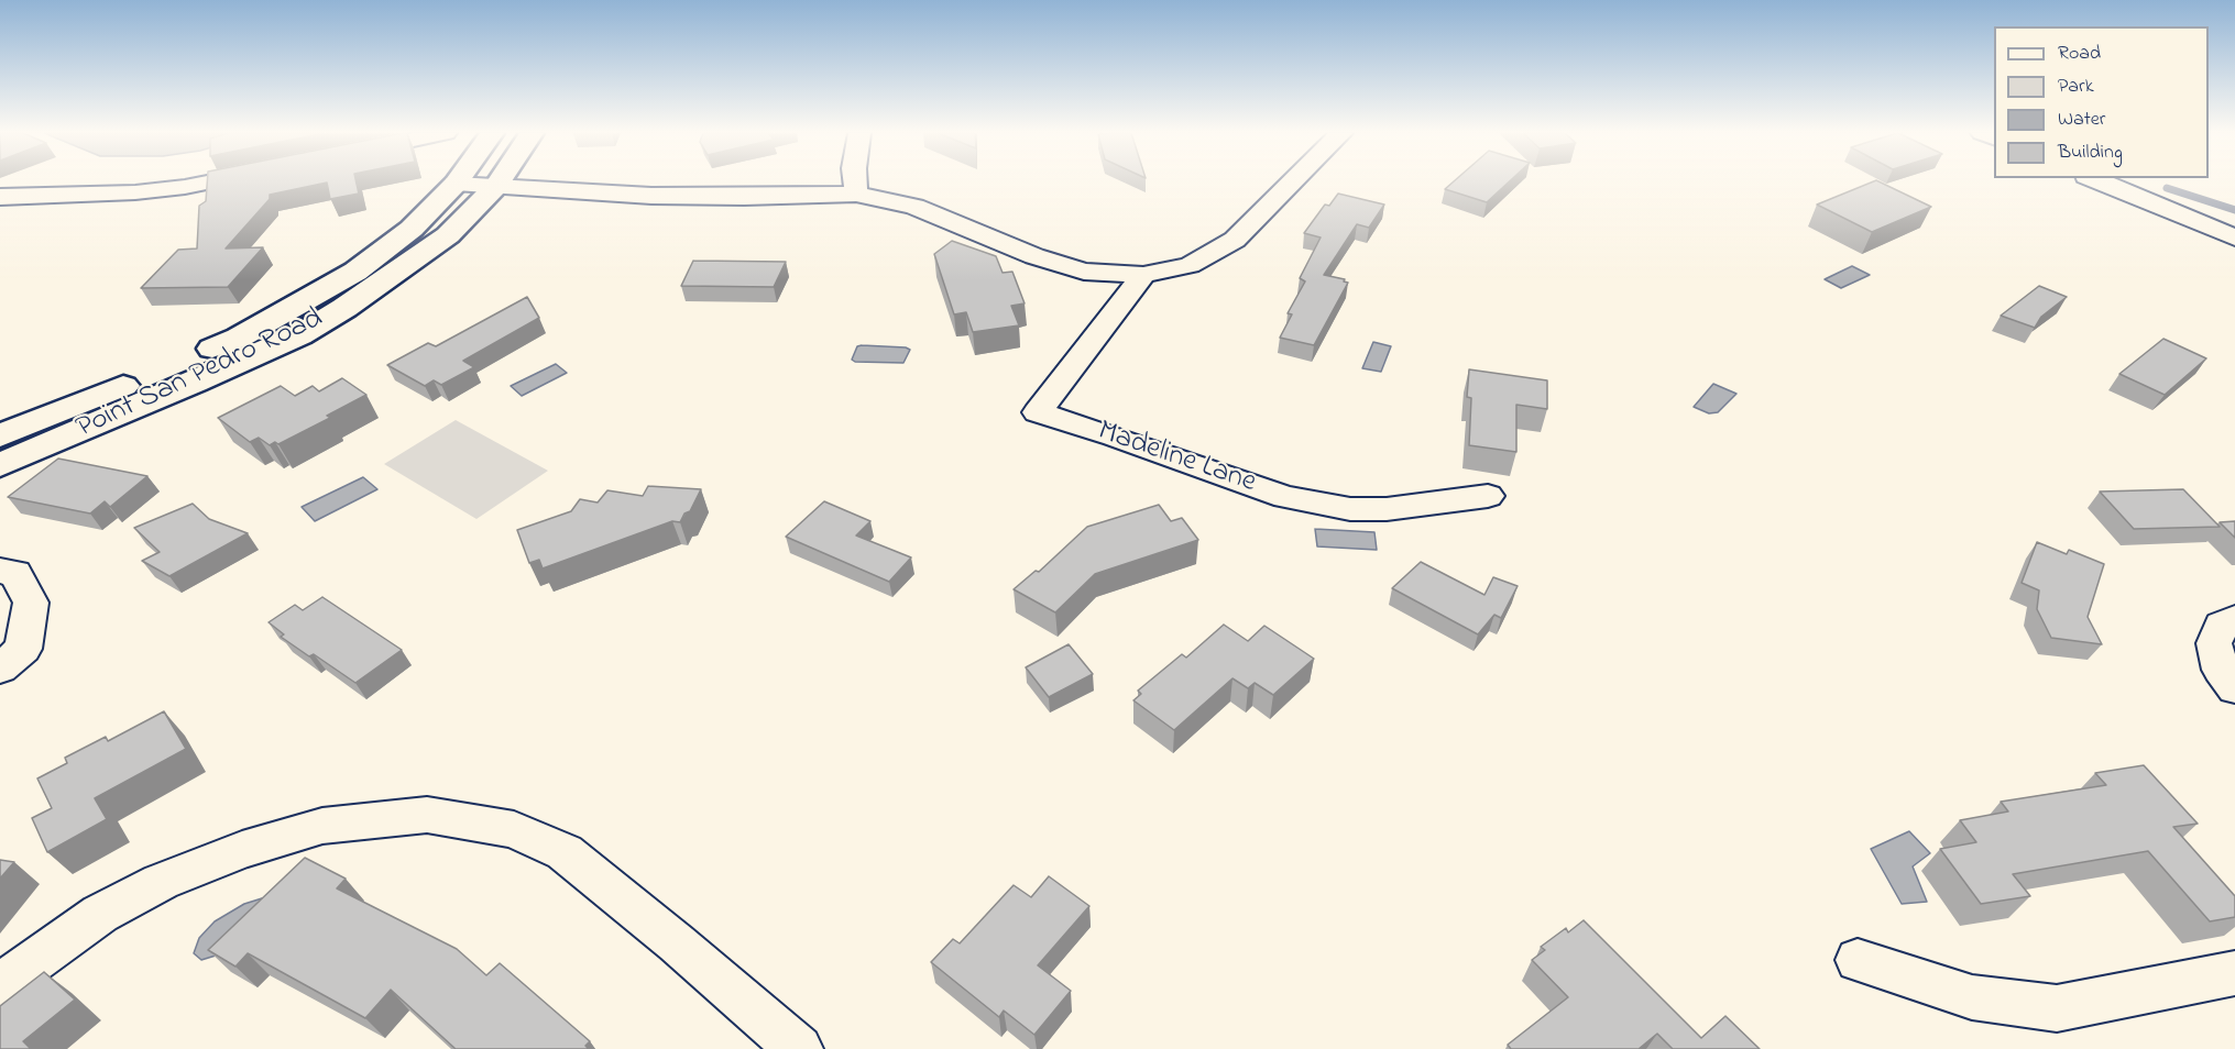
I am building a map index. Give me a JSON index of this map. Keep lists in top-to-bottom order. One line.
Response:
{"streets":{"main road":["Point San Pedro Road"],"street":["Madeline Lane"]},"legend":["Road","Park","Water","Building"]}
